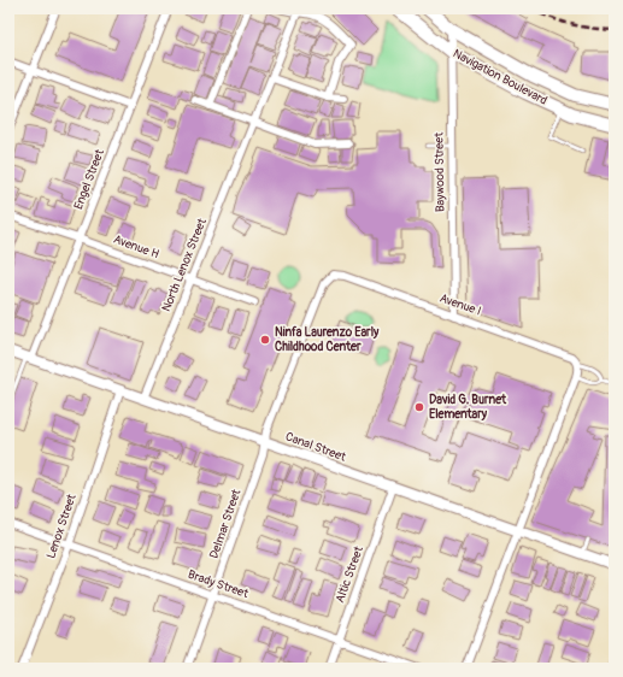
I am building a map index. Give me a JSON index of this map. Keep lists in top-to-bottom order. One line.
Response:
{"streets":{"main road":["Navigation Boulevard"],"street":["Baywood Street","Engel Street","Avenue H","North Lenox Street","Avenue I","Canal Street","Delmar Street","Lenox Street","Altic Street","Brady Street"]},"crossings":[["Navigation Boulevard","Baywood Street"],["Baywood Street","Avenue I"],["Engel Street","Avenue H"],["Engel Street","Canal Street"],["Avenue H","North Lenox Street"],["North Lenox Street","Canal Street"],["Avenue I","Delmar Street"],["Canal Street","Delmar Street"],["Canal Street","Lenox Street"],["Canal Street","Altic Street"],["Delmar Street","Brady Street"],["Lenox Street","Brady Street"],["Altic Street","Brady Street"]],"places":["Ninfa Laurenzo Early Childhood Center","David G. Burnet Elementary"]}
